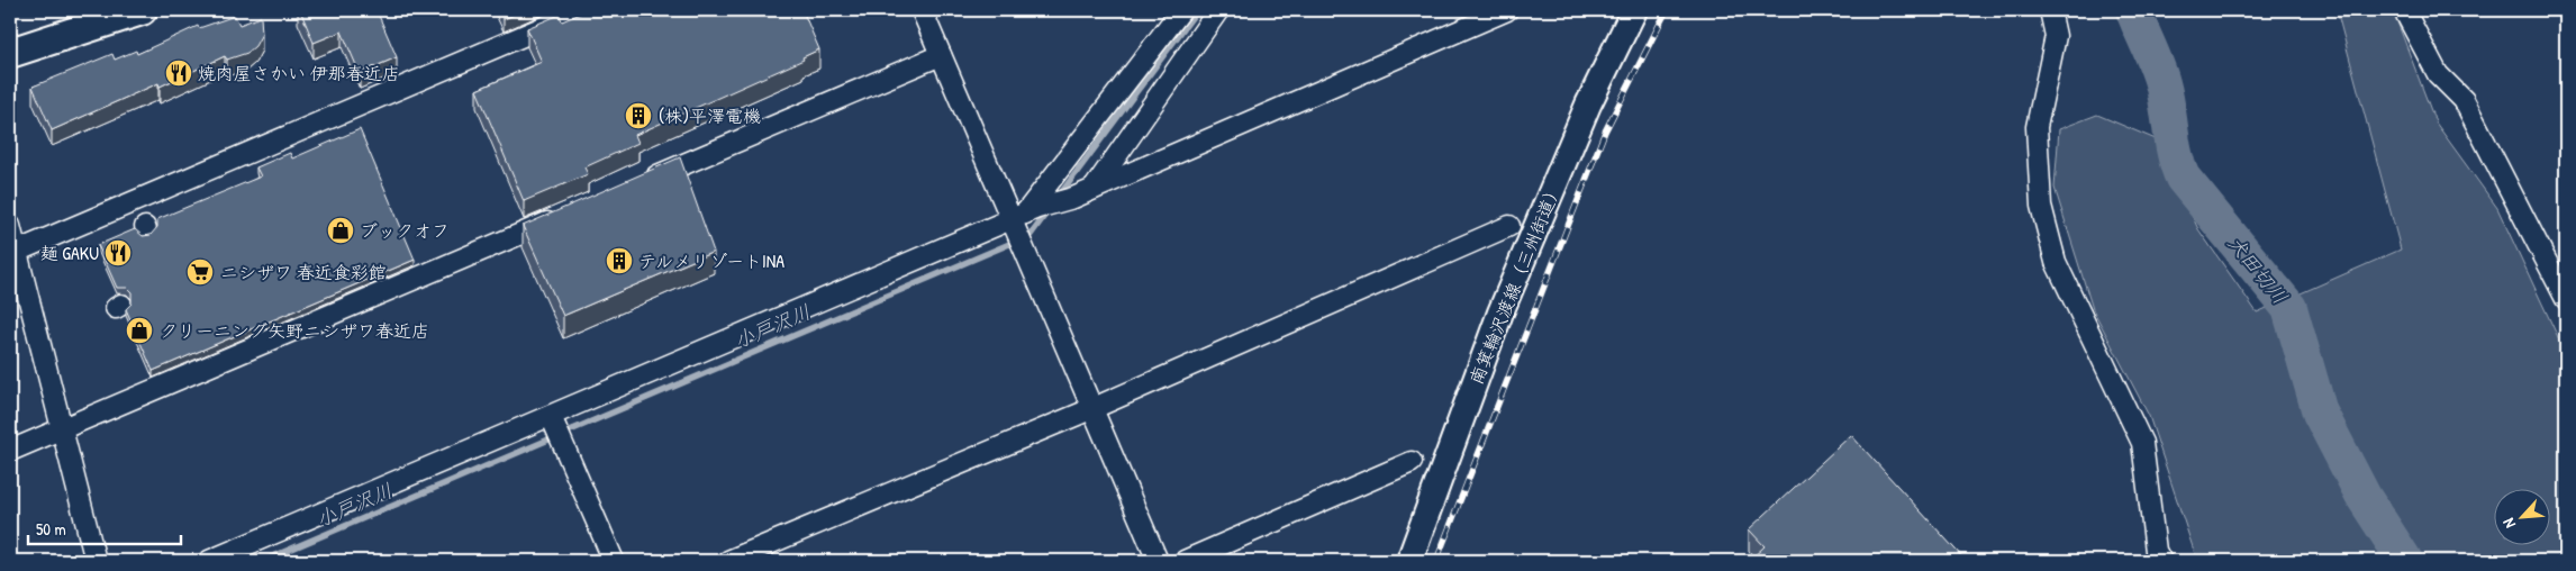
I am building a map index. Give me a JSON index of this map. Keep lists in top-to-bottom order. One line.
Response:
{"streets":{"main road":["南箕輪沢渡線（三州街道）"]},"water":["犬田切川","小戸沢川"],"places":{"restaurant":["焼肉屋さかい 伊那春近店","麺 GAKU"],"building":["(株)平澤電機","テルメリゾートINA"],"shop":["ブックオフ","クリーニング矢野ニシザワ春近店"],"supermarket":["ニシザワ 春近食彩館"]},"scale_bar":"50 m","north":"bottom left"}
